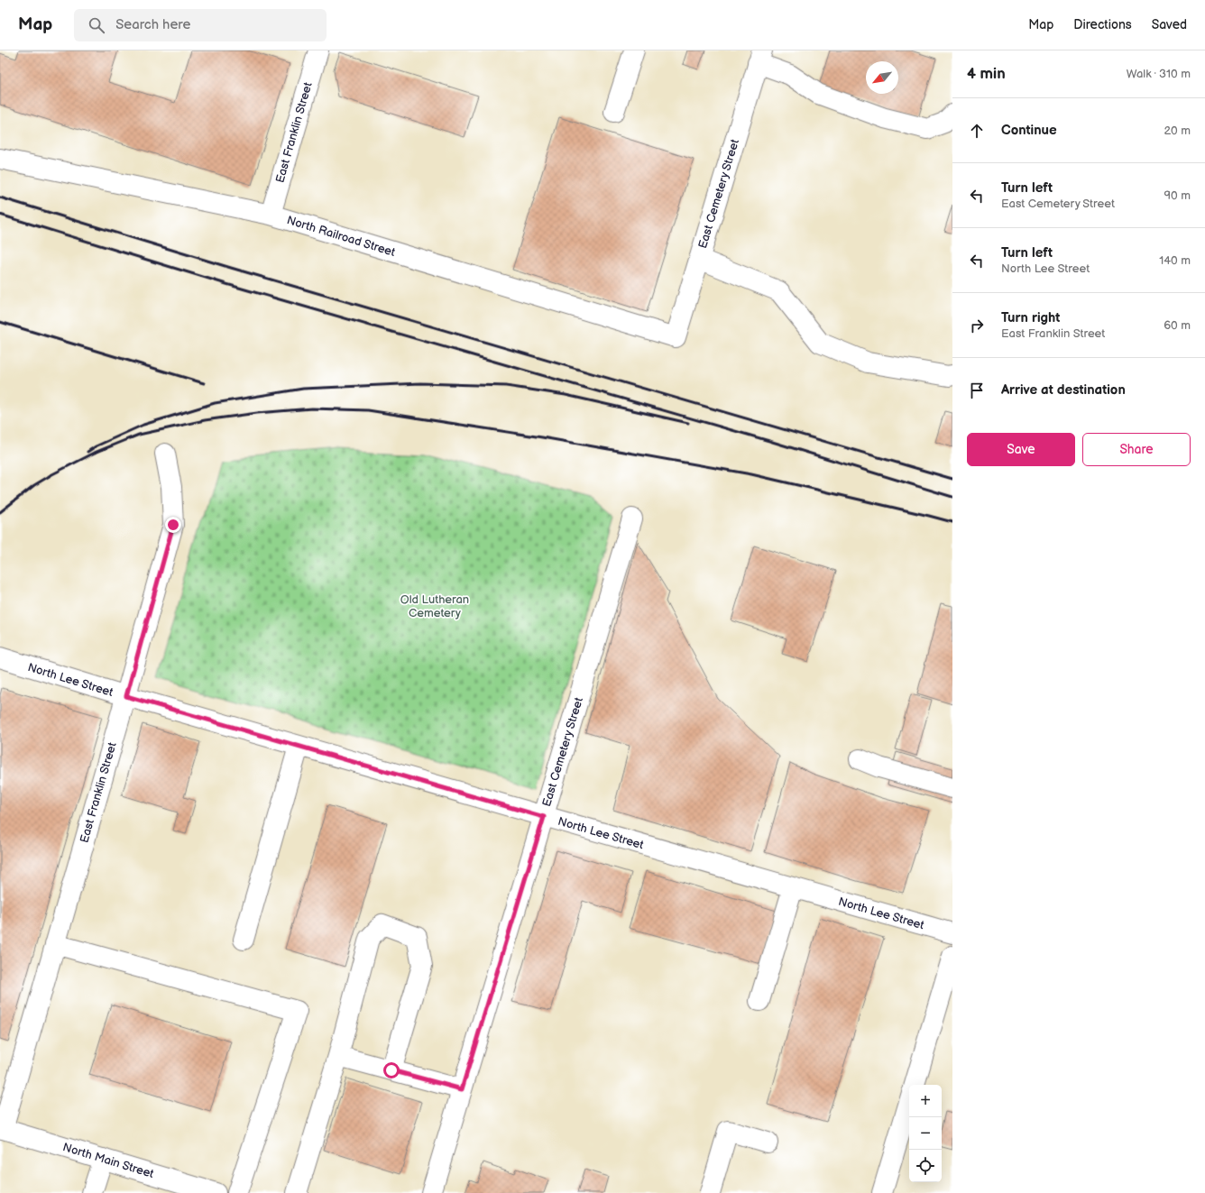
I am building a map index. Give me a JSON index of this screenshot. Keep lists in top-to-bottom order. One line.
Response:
{"streets":{"street":["East Franklin Street","East Cemetery Street","North Railroad Street","North Lee Street","North Main Street"]},"crossings":[["East Franklin Street","North Railroad Street"],["East Franklin Street","North Lee Street"],["East Franklin Street","North Main Street"],["East Cemetery Street","North Railroad Street"],["East Cemetery Street","North Lee Street"]],"parks":["Old Lutheran Cemetery"],"north":"bottom left","page":{"header":"Map","search":"Search here","nav":["Map","Directions","Saved"],"heading":["4 min","Walk · 310 m"],"list":[["Continue","20 m"],["Turn left","East Cemetery Street","90 m"],["Turn left","North Lee Street","140 m"],["Turn right","East Franklin Street","60 m"],"Arrive at destination"],"buttons":["Save","Share"],"map_buttons":["+","−"]}}
